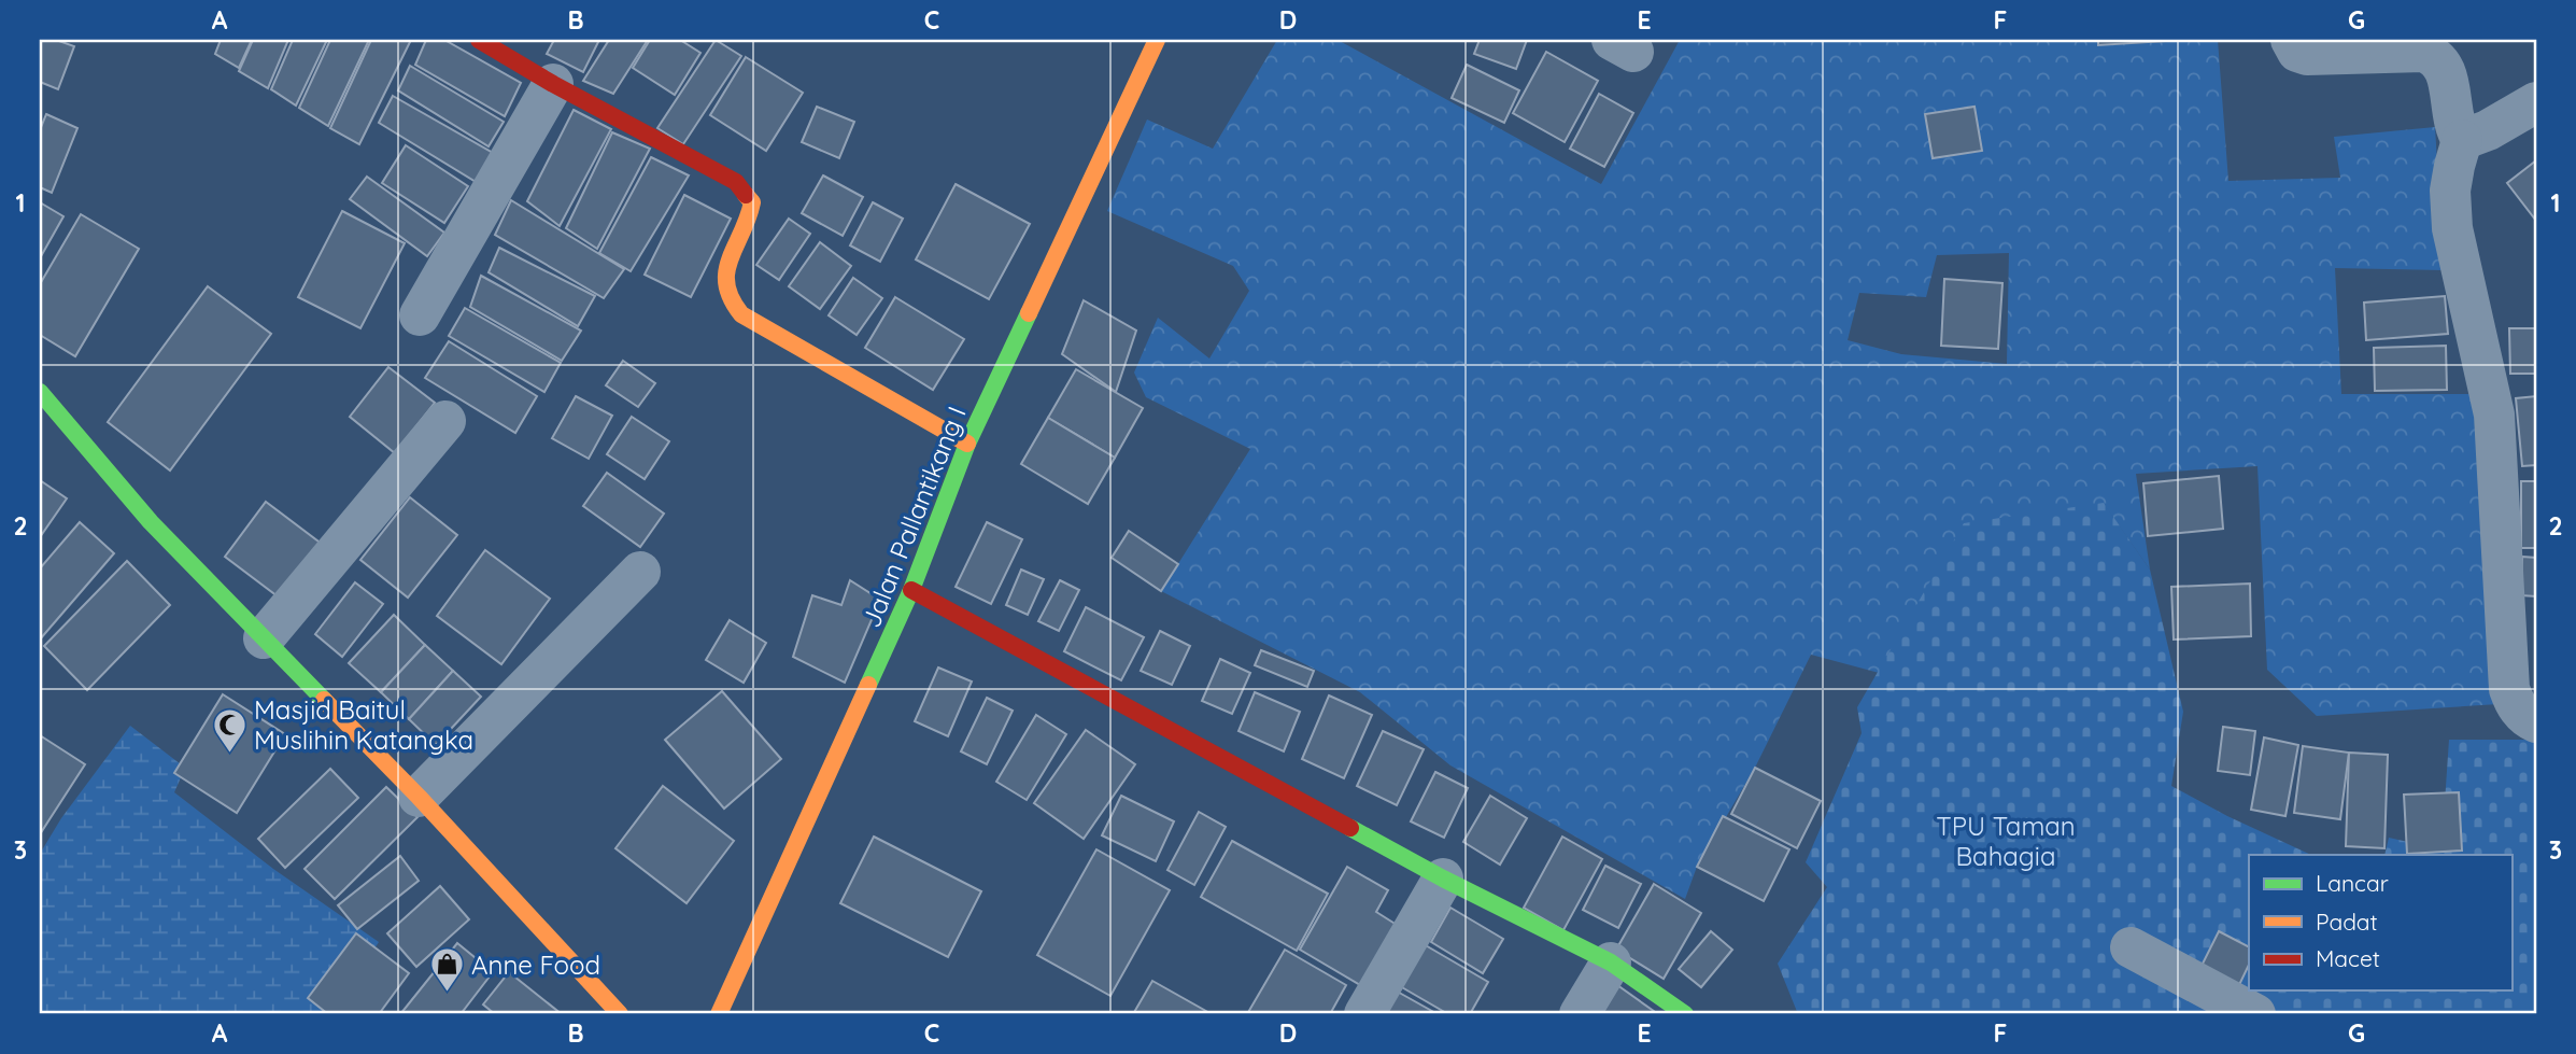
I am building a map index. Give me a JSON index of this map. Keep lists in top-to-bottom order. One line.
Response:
{"streets":{"street":["Jalan Pallantikang I"]},"parks":["TPU Taman Bahagia"],"places":{"mosque":["Masjid Baitul Muslihin Katangka"],"shop":["Anne Food"]},"legend":["Lancar","Padat","Macet"],"grid":{"columns":["A","B","C","D","E","F","G"],"rows":["1","2","3"]}}
